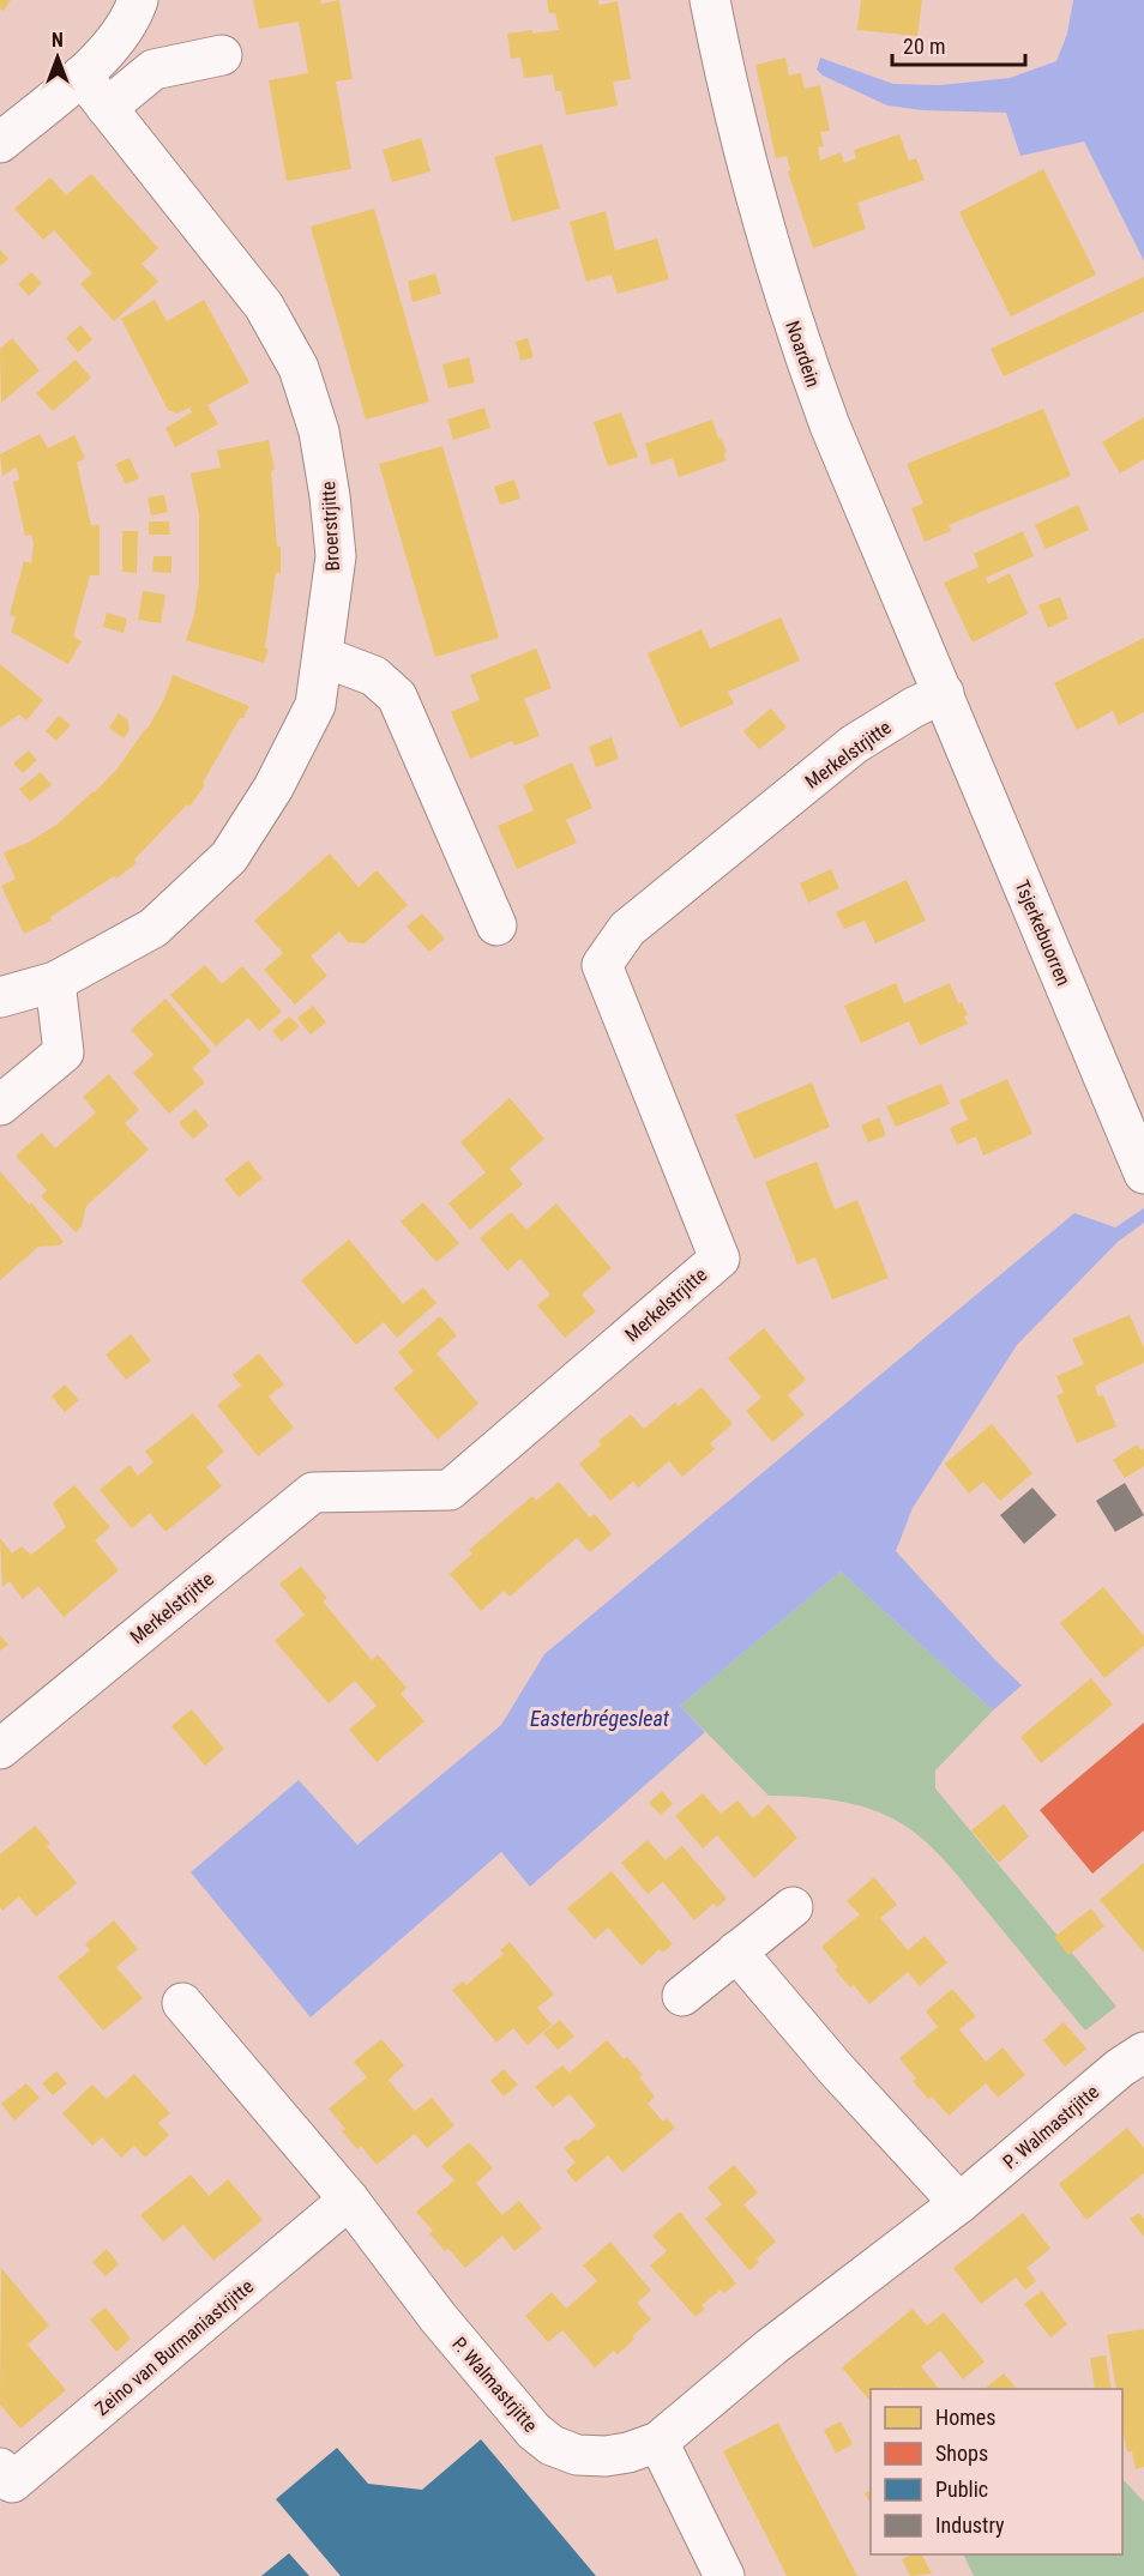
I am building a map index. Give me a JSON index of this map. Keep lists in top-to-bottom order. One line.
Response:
{"streets":{"street":["Noardein","Broerstrjitte","Merkelstrjitte","Tsjerkebuorren","P. Walmastrjitte","Zeino van Burmaniastrjitte"]},"crossings":[["Noardein","Merkelstrjitte"],["Noardein","Tsjerkebuorren"],["Merkelstrjitte","Tsjerkebuorren"],["P. Walmastrjitte","Zeino van Burmaniastrjitte"]],"water":["Easterbrégesleat"],"legend":["Homes","Shops","Public","Industry"],"scale_bar":"20 m","north":"top"}
